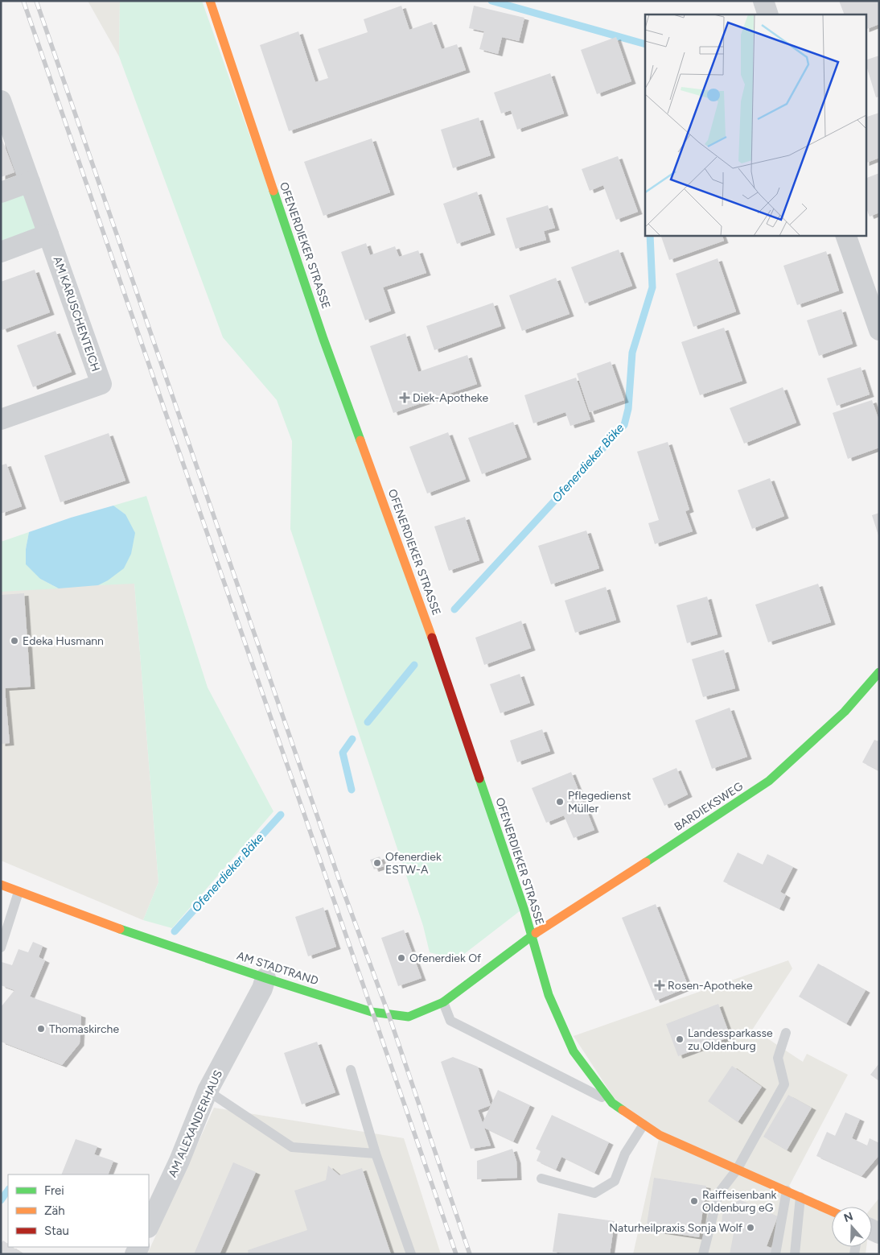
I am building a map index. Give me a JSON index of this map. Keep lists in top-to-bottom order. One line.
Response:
{"streets":{"street":["OFENERDIEKER STRASSE","AM KARUSCHENTEICH","BARDIEKSWEG","AM STADTRAND","AM ALEXANDERHAUS"]},"crossings":[["OFENERDIEKER STRASSE","BARDIEKSWEG"],["OFENERDIEKER STRASSE","AM STADTRAND"],["BARDIEKSWEG","AM STADTRAND"],["AM STADTRAND","AM ALEXANDERHAUS"]],"water":["Ofenerdieker Bäke"],"places":{"health":["Diek-Apotheke","Rosen-Apotheke"],"other":["Edeka Husmann","Pflegedienst Müller","Ofenerdiek ESTW-A","Ofenerdiek Of","Thomaskirche","Landessparkasse zu Oldenburg","Raiffeisenbank Oldenburg eG","Naturheilpraxis Sonja Wolf"]},"legend":["Frei","Zäh","Stau"],"north":"top"}
